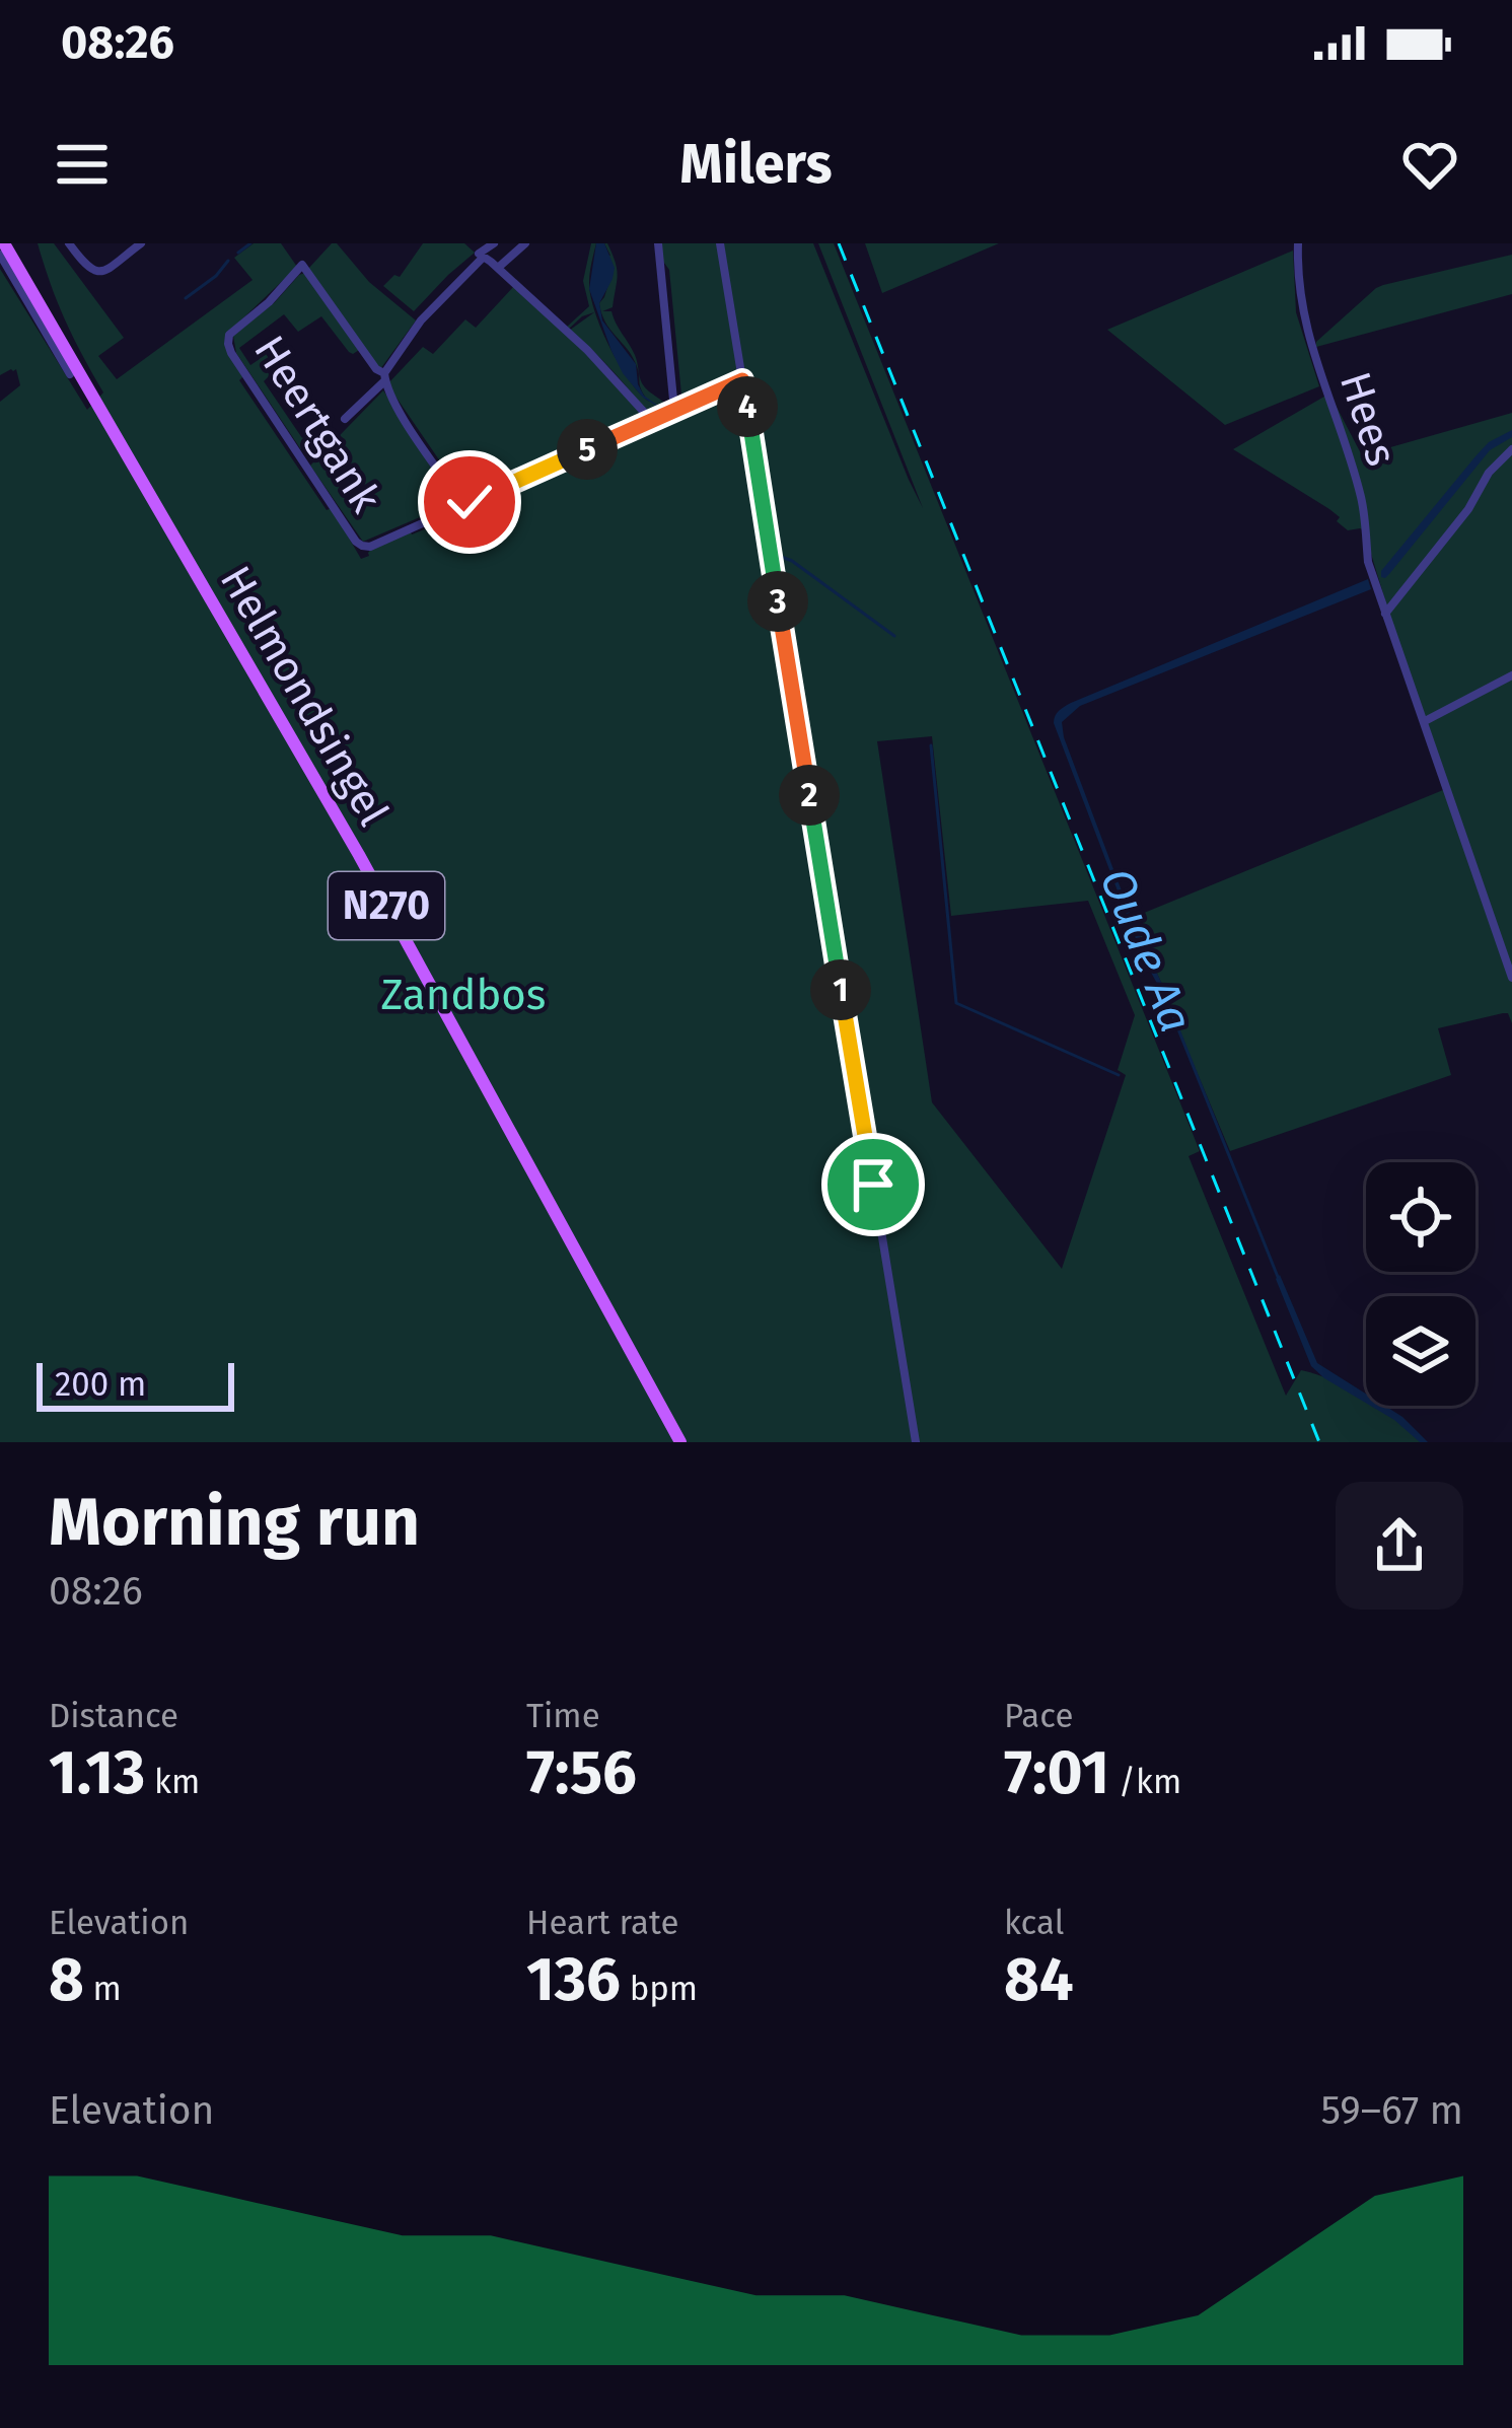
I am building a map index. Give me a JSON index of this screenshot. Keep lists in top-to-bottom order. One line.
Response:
{"streets":{"main road":["Helmondsingel","N270"],"street":["Hees","Heertgank"]},"water":["Oude Aa"],"parks":["Zandbos"],"scale_bar":"200 m","page":{"status":"08:26","header":"Milers","pins":["4","5","3","2","1"],"scale":"200 m","heading":["Morning run","08:26"],"stats":[["Distance","1.13 km"],["Time","7:56"],["Pace","7:01 /km"],["Elevation","8 m"],["Heart rate","136 bpm"],["kcal","84"]],"chart":["Elevation","59–67 m"]}}
